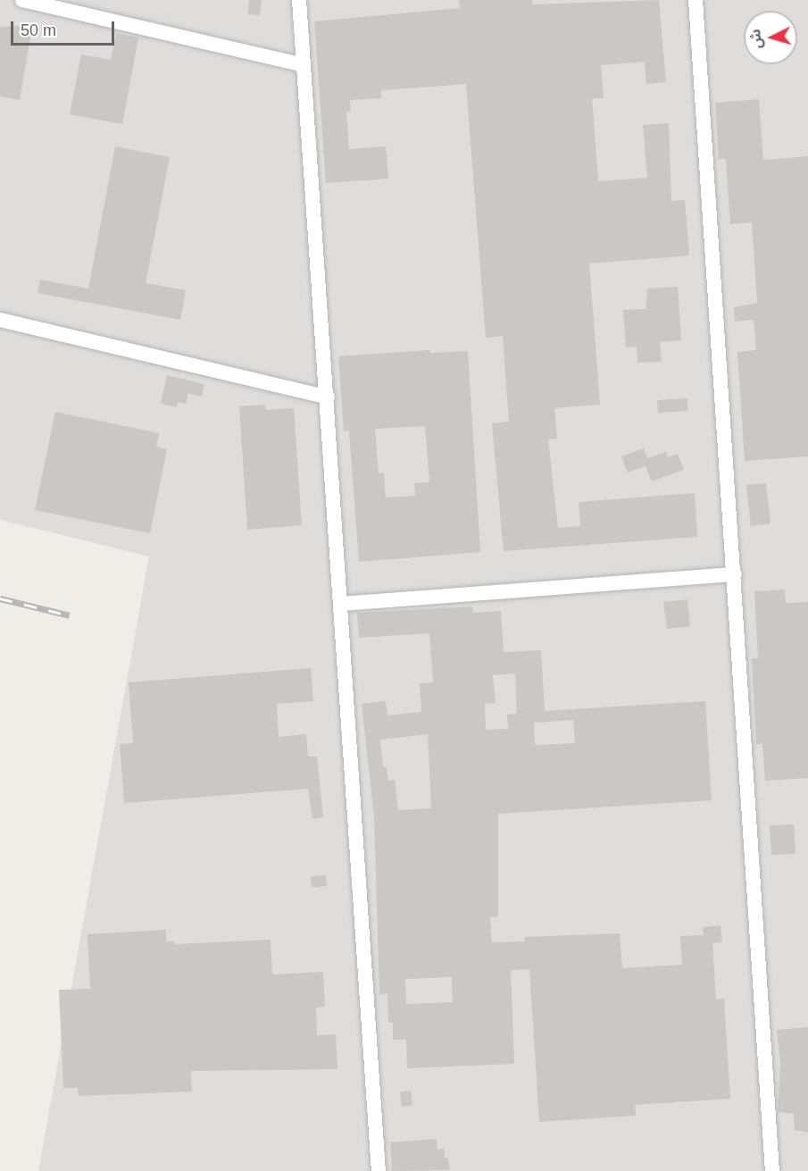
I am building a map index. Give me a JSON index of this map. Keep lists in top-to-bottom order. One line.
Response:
{"scale_bar":"50 m","north":"left"}
